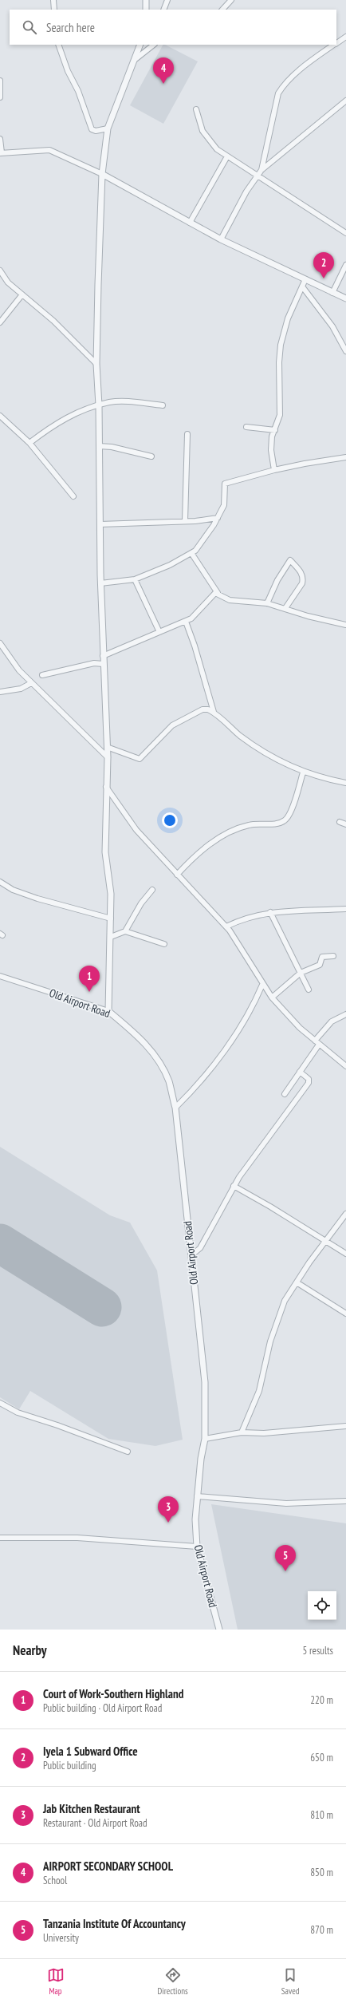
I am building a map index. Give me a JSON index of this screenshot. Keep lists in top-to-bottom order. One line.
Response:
{"streets":{"street":["Old Airport Road"]},"page":{"search":"Search here","pins":["4","2","1","3","5"],"heading":["Nearby","5 results"],"list":[{"mark":"1","name":"Court of Work-Southern Highland","note":"Public building · Old Airport Road","value":"220 m"},{"mark":"2","name":"Iyela 1 Subward Office","note":"Public building","value":"650 m"},{"mark":"3","name":"Jab Kitchen Restaurant","note":"Restaurant · Old Airport Road","value":"810 m"},{"mark":"4","name":"AIRPORT SECONDARY SCHOOL","note":"School","value":"850 m"},{"mark":"5","name":"Tanzania Institute Of Accountancy","note":"University","value":"870 m"}],"nav":["Map","Directions","Saved"]}}
